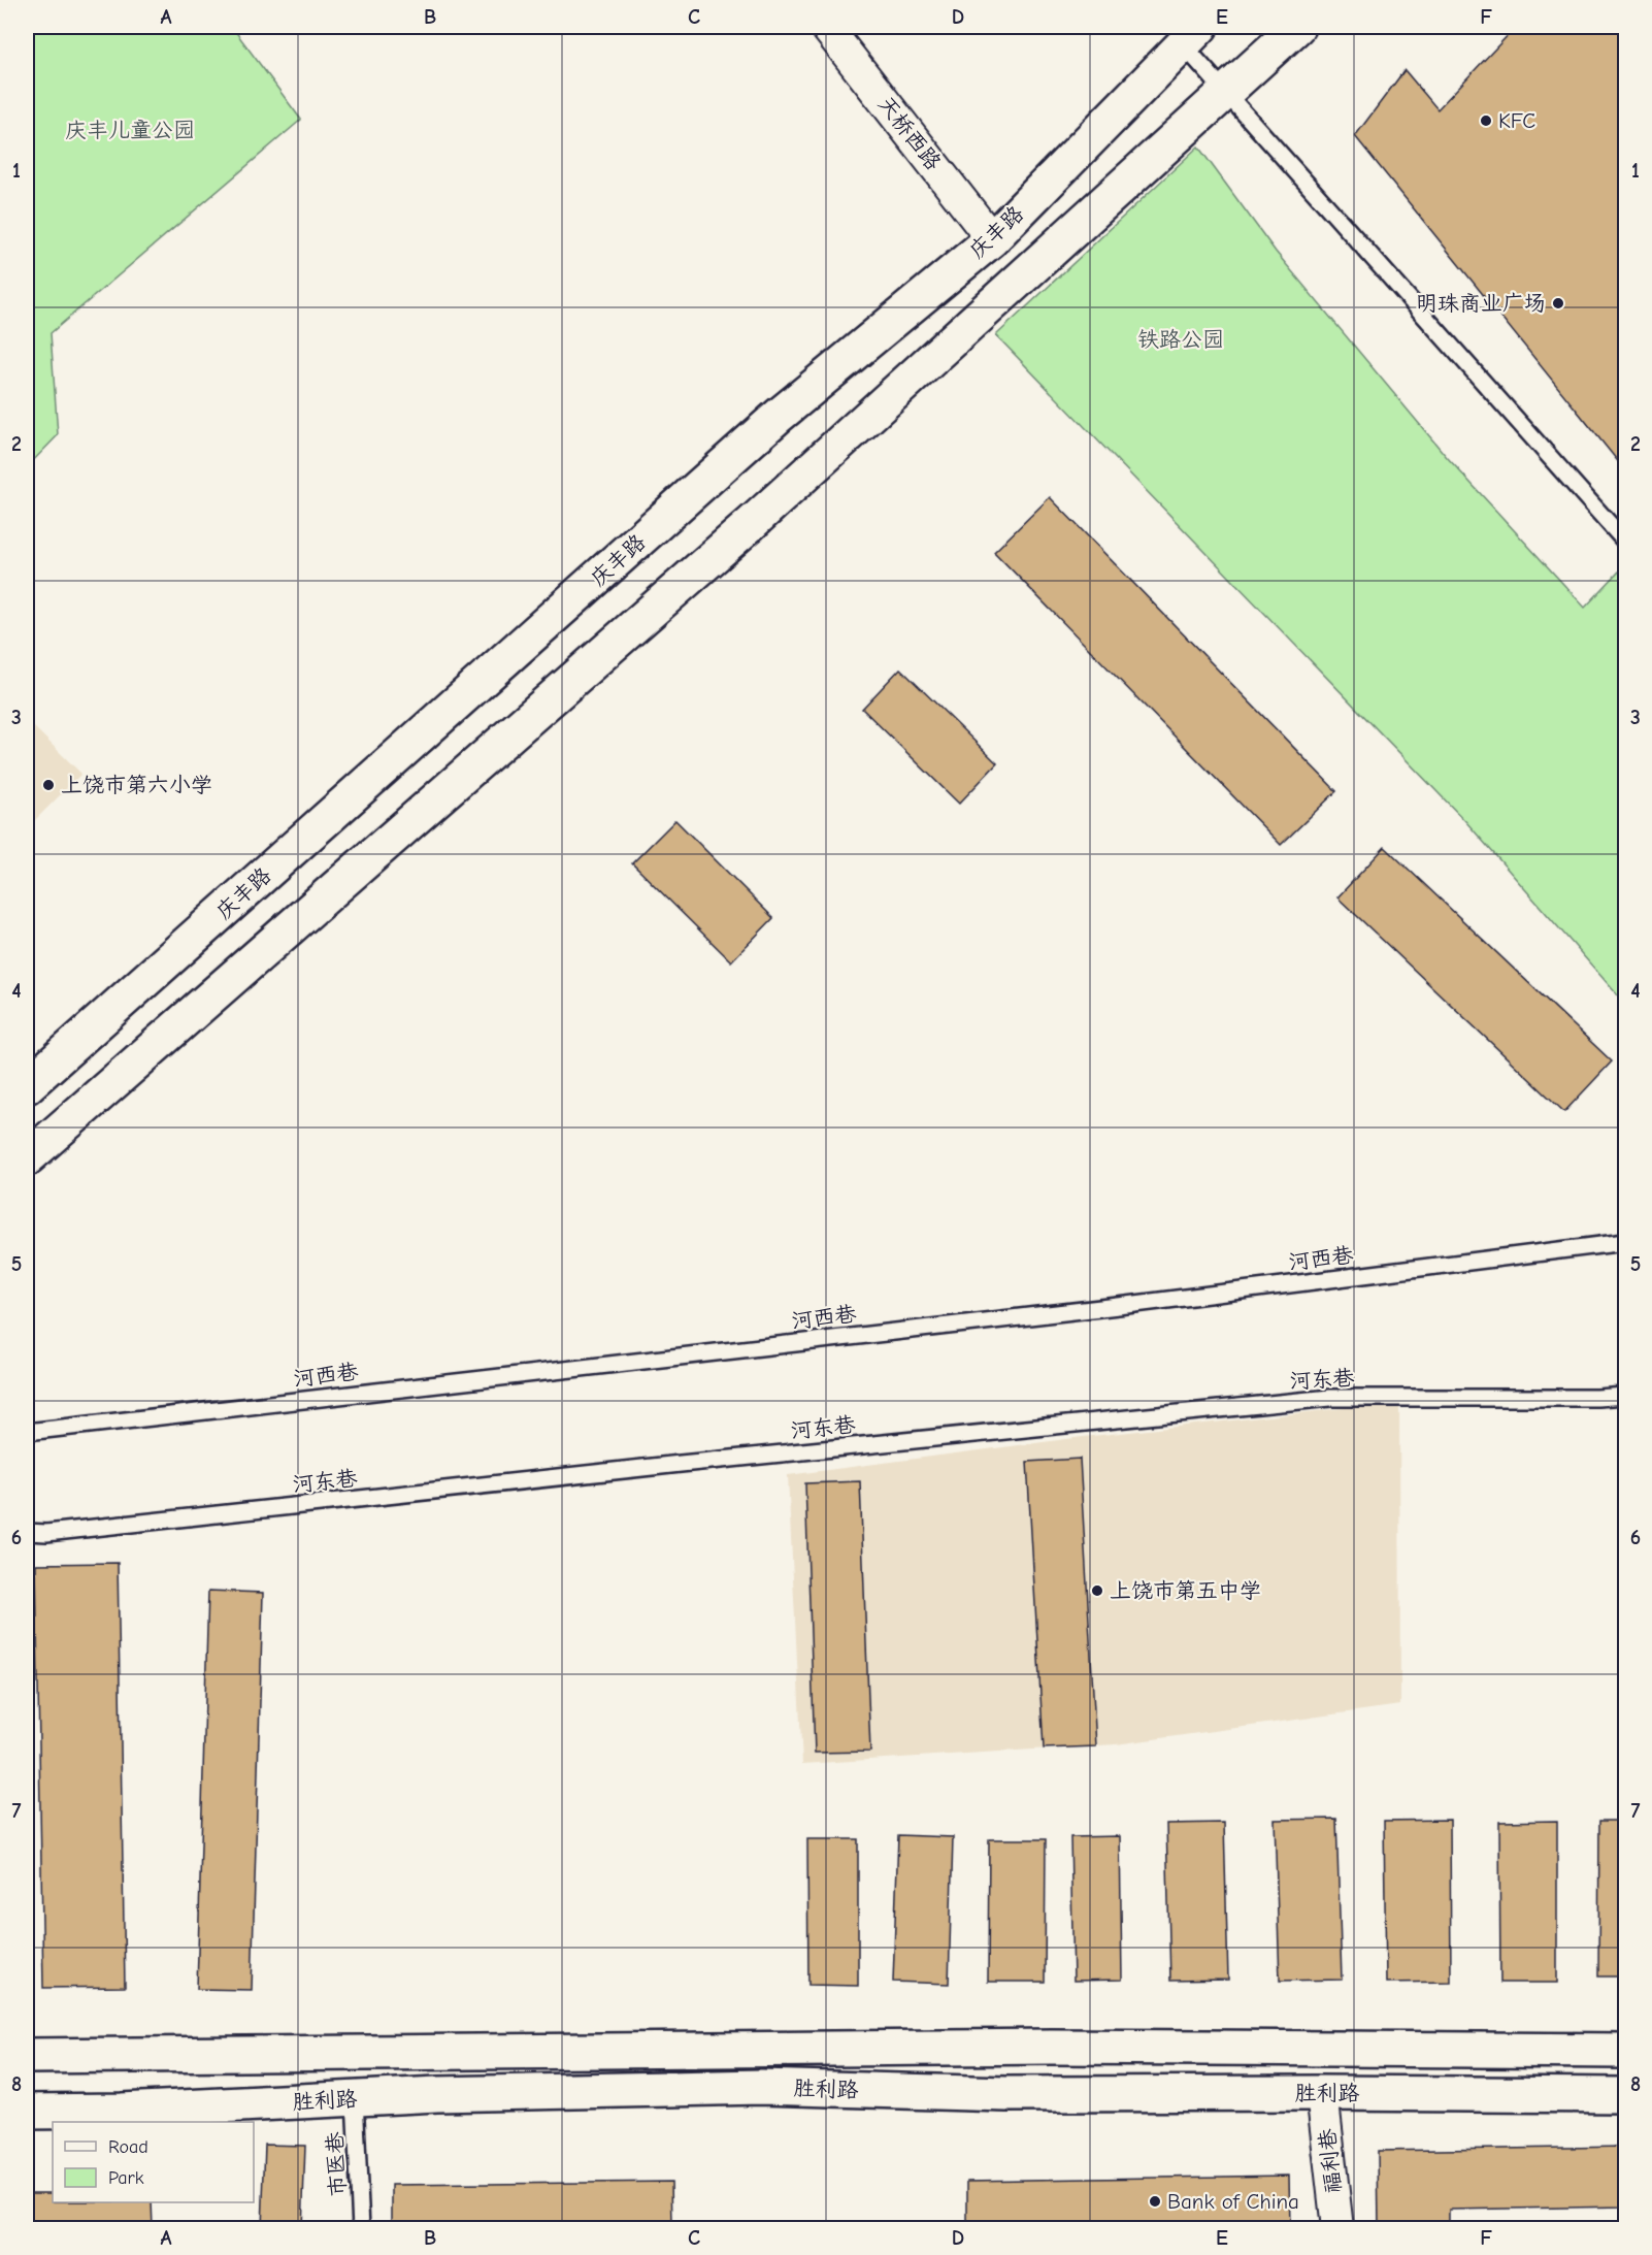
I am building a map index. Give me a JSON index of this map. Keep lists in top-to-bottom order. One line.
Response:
{"streets":{"main road":["庆丰路","胜利路"],"street":["天桥西路","福利巷"],"lane":["河西巷","河东巷","市医巷"]},"crossings":[["天桥西路","庆丰路"],["胜利路","福利巷"],["胜利路","市医巷"]],"parks":["庆丰儿童公园","铁路公园"],"places":["KFC","明珠商业广场","上饶市第六小学","上饶市第五中学","Bank of China"],"legend":["Road","Park"],"grid":{"columns":["A","B","C","D","E","F"],"rows":["1","2","3","4","5","6","7","8"]}}
